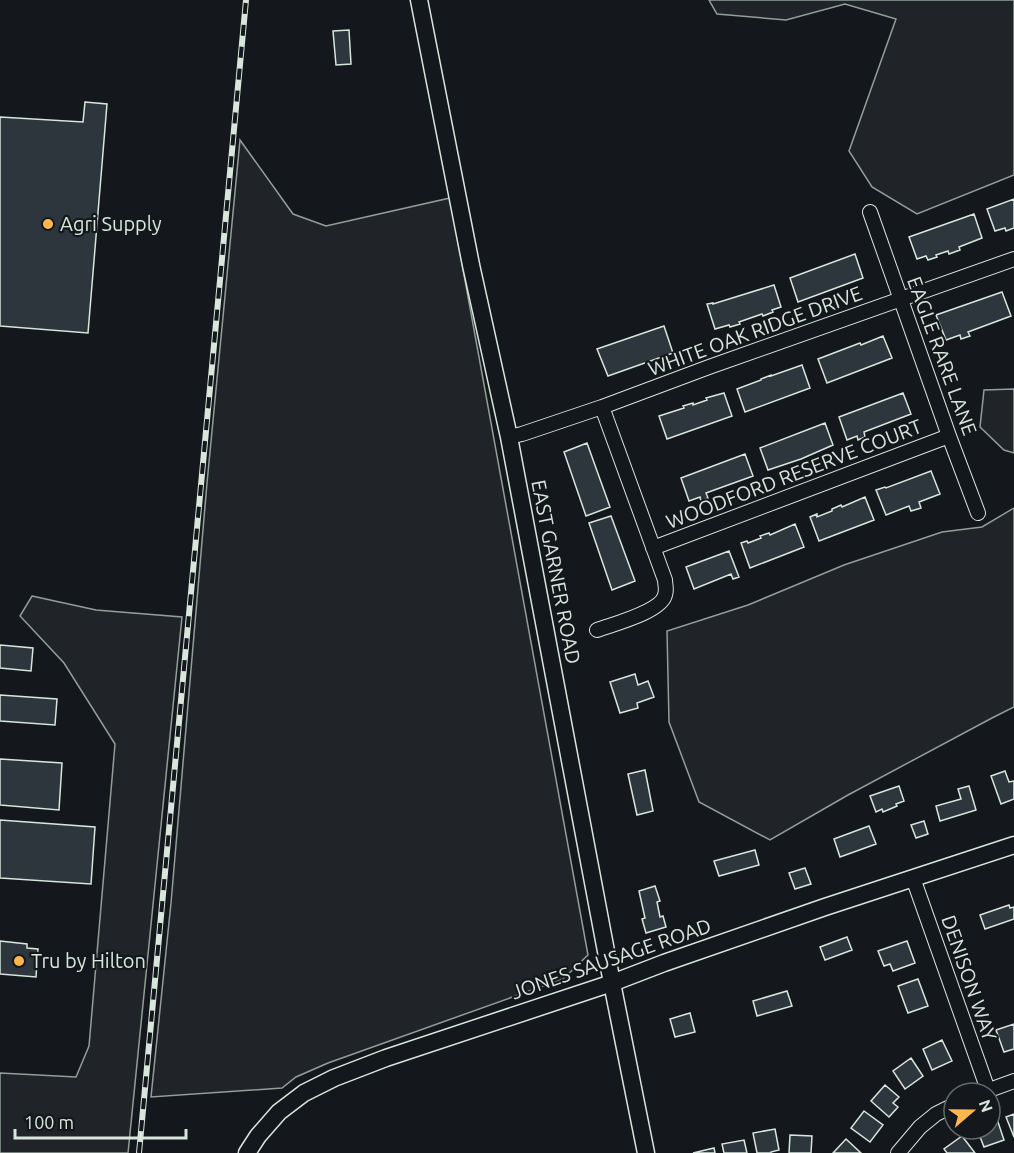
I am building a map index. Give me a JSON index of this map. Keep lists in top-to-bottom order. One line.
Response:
{"streets":{"main road":["EAST GARNER ROAD","JONES SAUSAGE ROAD"],"street":["WHITE OAK RIDGE DRIVE","EAGLE RARE LANE","WOODFORD RESERVE COURT","DENISON WAY"]},"crossings":[["WHITE OAK RIDGE DRIVE","EAGLE RARE LANE"],["WHITE OAK RIDGE DRIVE","EAST GARNER ROAD"],["EAGLE RARE LANE","WOODFORD RESERVE COURT"],["EAST GARNER ROAD","JONES SAUSAGE ROAD"],["JONES SAUSAGE ROAD","DENISON WAY"]],"places":["Agri Supply","Tru by Hilton"],"scale_bar":"100 m","north":"right"}
